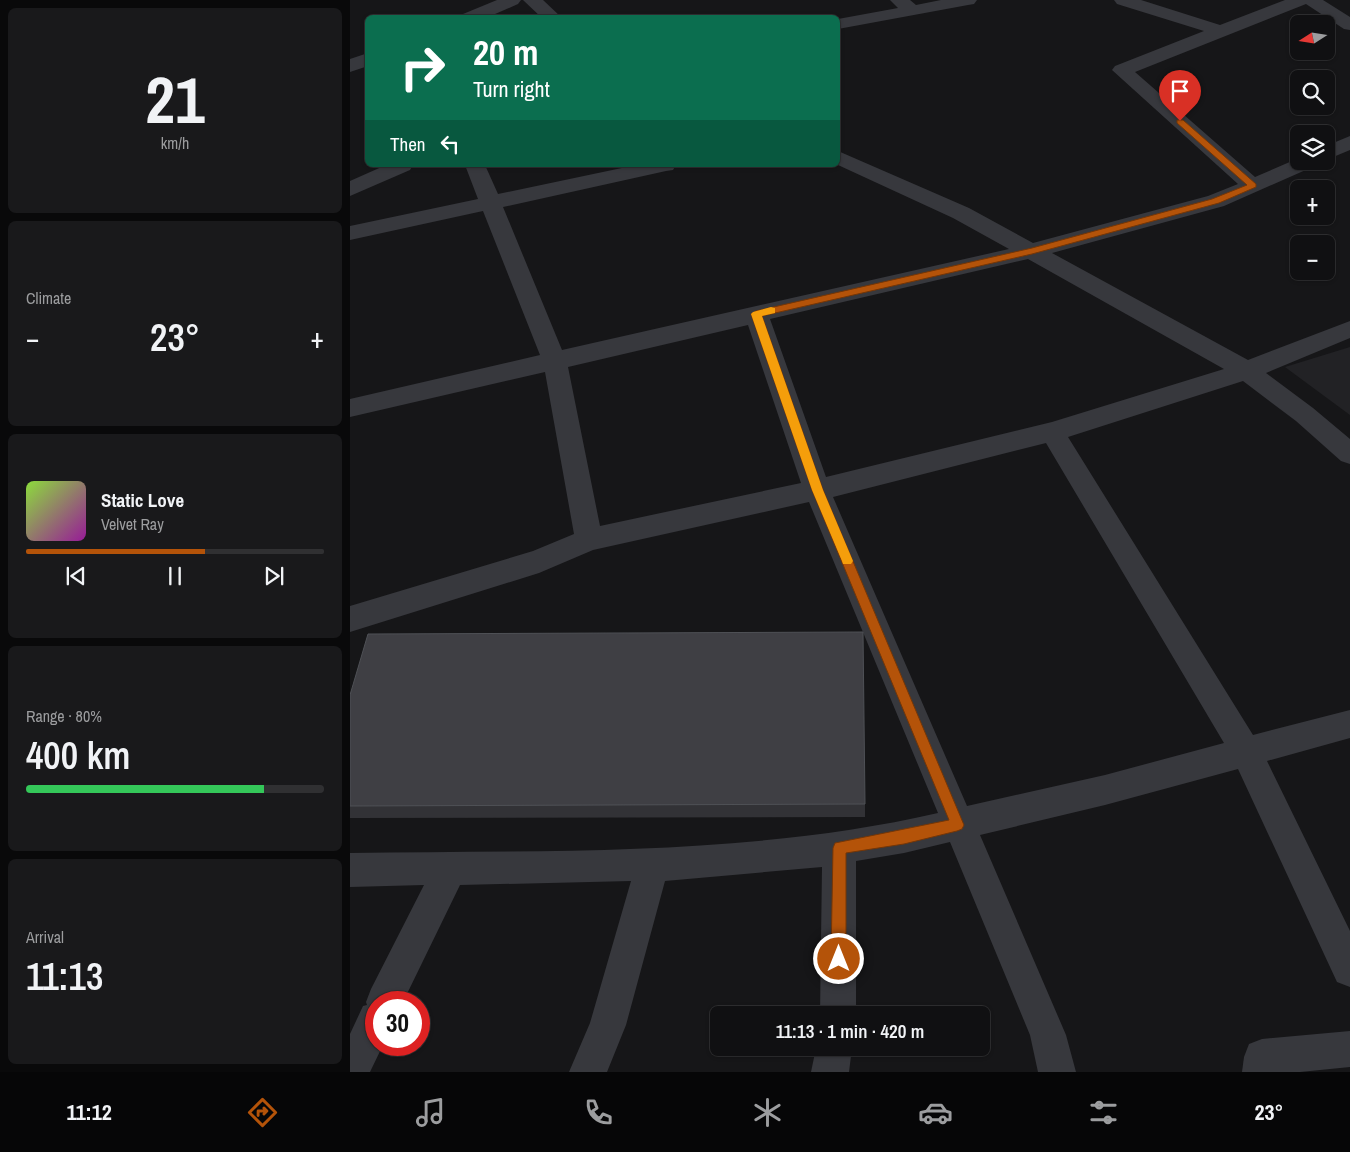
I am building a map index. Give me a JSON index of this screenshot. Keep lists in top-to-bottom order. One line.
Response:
{"north":"left","page":{"tile":[["21","km/h"],"Climate",["Range · 80%","400 km"],["Arrival","11:13"]],"map_buttons":["+","−"],"turn":["20 m","Turn right"],"then":"Then","heat":["−","23°","+"],"song":["Static Love","Velvet Ray"],"limit":"30","trip":"11:13 · 1 min · 420 m","tabs":["11:12","23°"]}}
